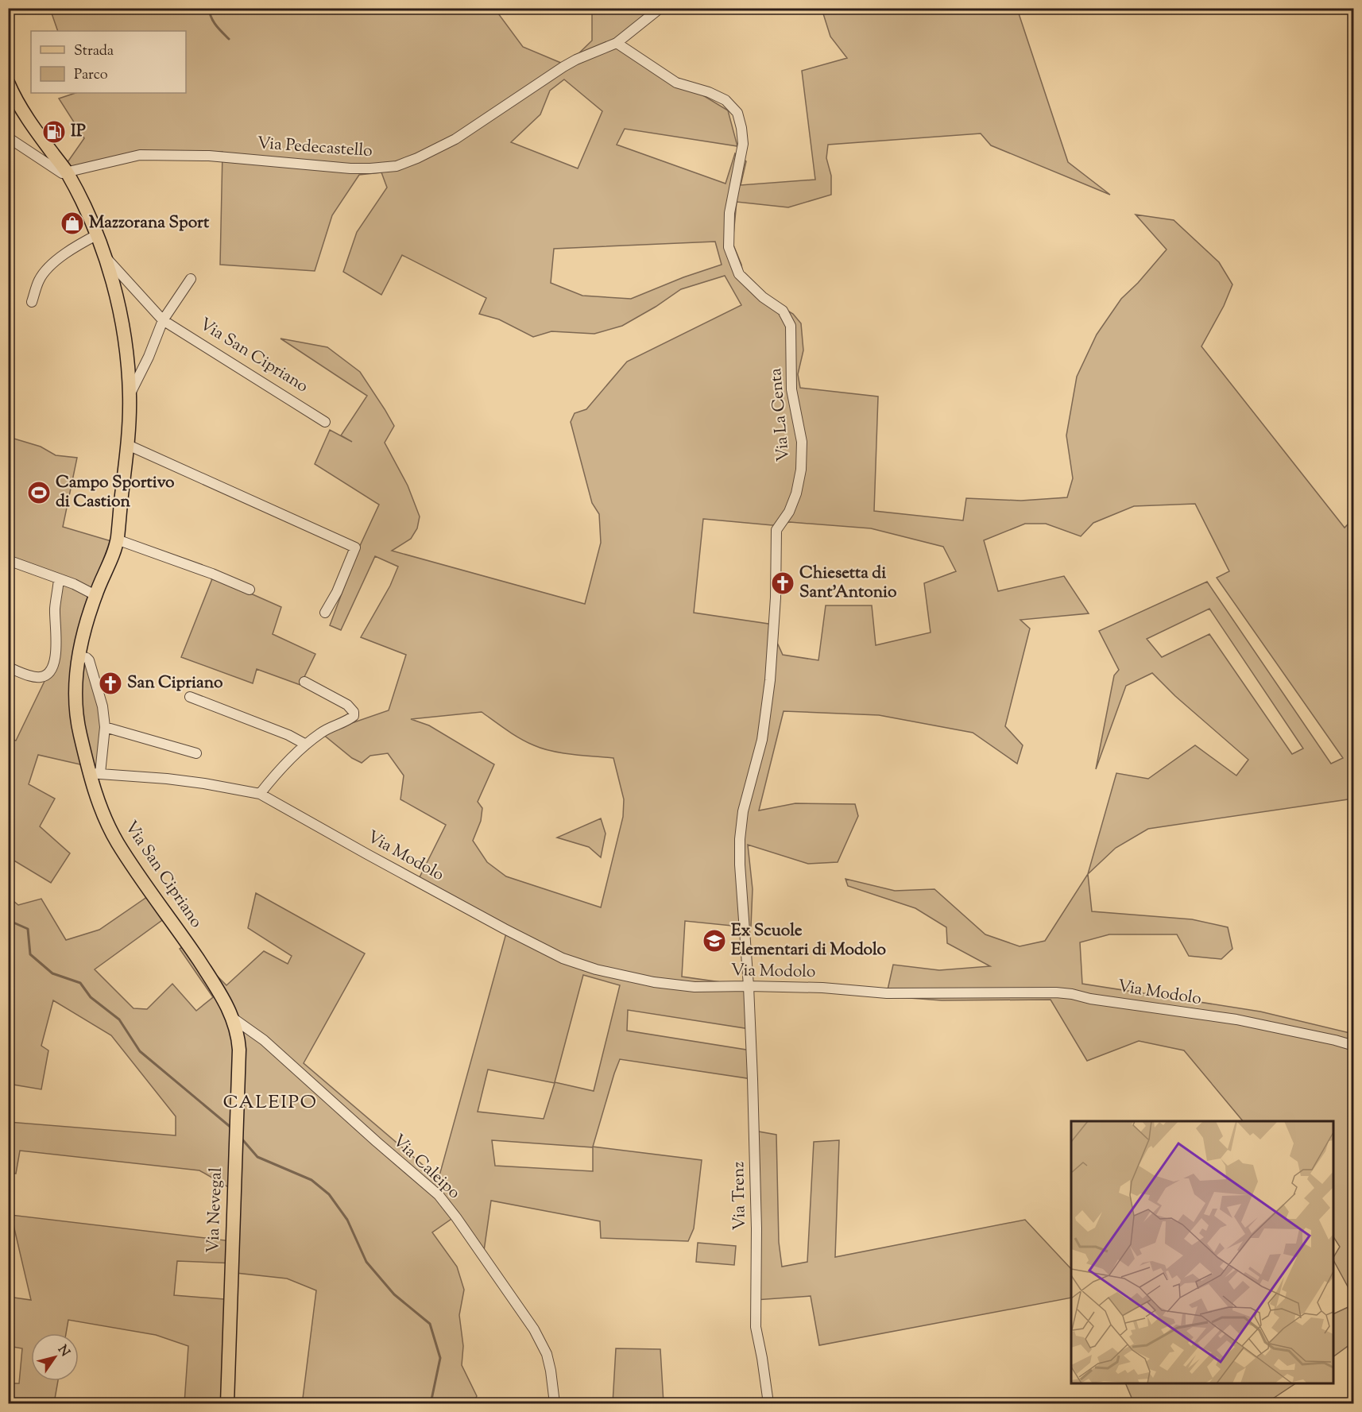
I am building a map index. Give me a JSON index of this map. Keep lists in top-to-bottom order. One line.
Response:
{"streets":{"main road":["Via San Cipriano","Via Nevegal"],"street":["Via Pedecastello","Via La Centa","Via Modolo","Via Caleipo","Via Trenz"]},"crossings":[["Via Pedecastello","Via San Cipriano"],["Via Pedecastello","Via La Centa"],["Via San Cipriano","Via Modolo"],["Via San Cipriano","Via Caleipo"],["Via San Cipriano","Via Nevegal"],["Via La Centa","Via Modolo"],["Via La Centa","Via Trenz"],["Via Modolo","Via Trenz"],["Via Caleipo","Via Nevegal"]],"districts":["CALEIPO"],"places":{"fuel station":["IP"],"shop":["Mazzorana Sport"],"sports":["Campo Sportivo di Castion"],"church":["Chiesetta di Sant'Antonio","San Cipriano"],"school or university":["Ex Scuole Elementari di Modolo"]},"legend":["Strada","Parco"],"north":"top right"}
